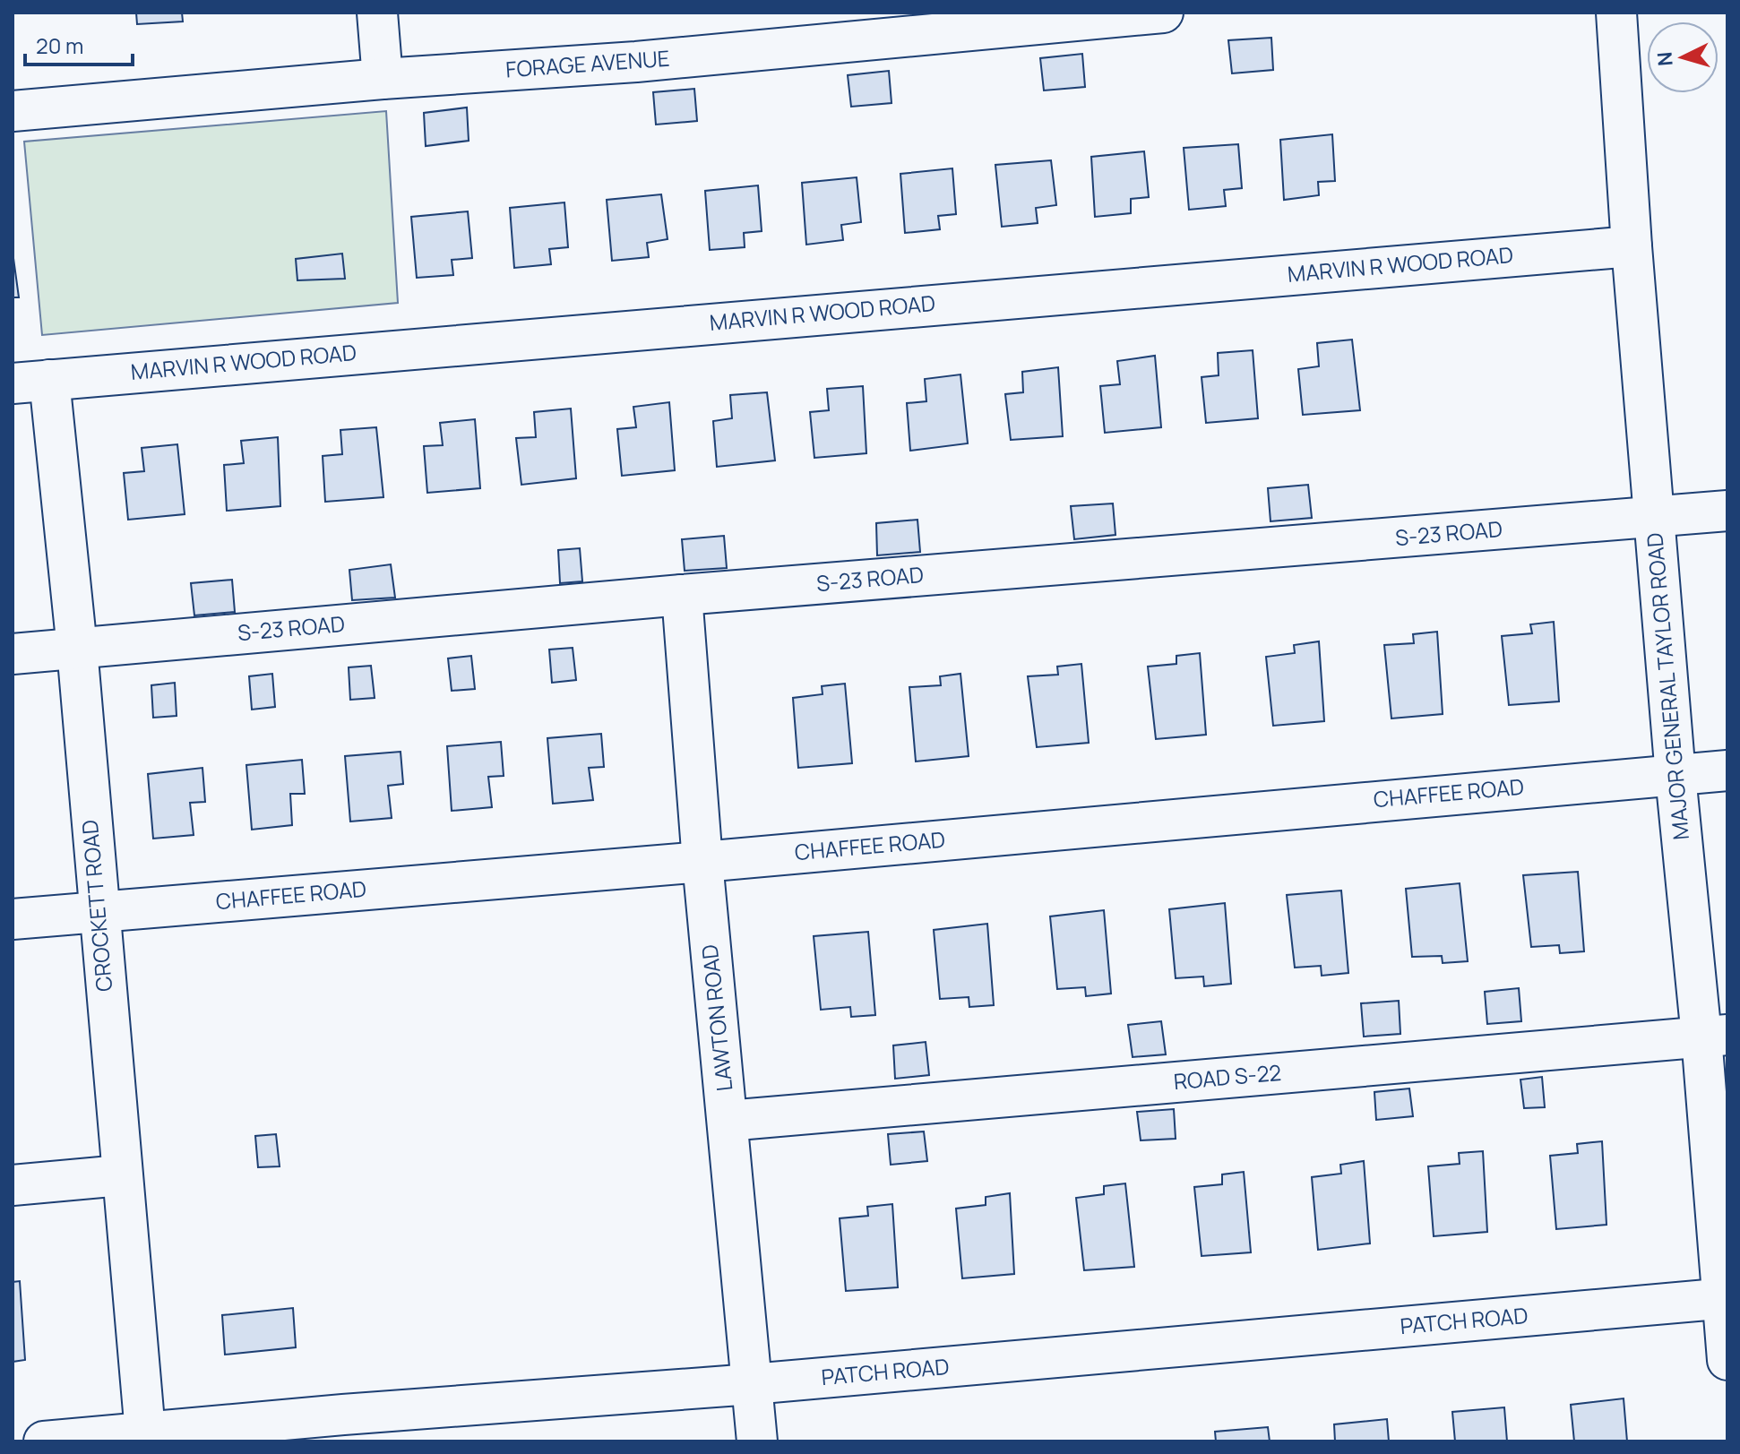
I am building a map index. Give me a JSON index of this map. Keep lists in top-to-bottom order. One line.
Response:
{"streets":{"street":["FORAGE AVENUE","MARVIN R WOOD ROAD","S-23 ROAD","MAJOR GENERAL TAYLOR ROAD","CHAFFEE ROAD","CROCKETT ROAD","LAWTON ROAD","ROAD S-22","PATCH ROAD"]},"crossings":[["MARVIN R WOOD ROAD","MAJOR GENERAL TAYLOR ROAD"],["MARVIN R WOOD ROAD","CROCKETT ROAD"],["S-23 ROAD","MAJOR GENERAL TAYLOR ROAD"],["S-23 ROAD","CROCKETT ROAD"],["S-23 ROAD","LAWTON ROAD"],["MAJOR GENERAL TAYLOR ROAD","CHAFFEE ROAD"],["MAJOR GENERAL TAYLOR ROAD","ROAD S-22"],["MAJOR GENERAL TAYLOR ROAD","PATCH ROAD"],["CHAFFEE ROAD","CROCKETT ROAD"],["CHAFFEE ROAD","LAWTON ROAD"],["CROCKETT ROAD","PATCH ROAD"],["LAWTON ROAD","ROAD S-22"],["LAWTON ROAD","PATCH ROAD"]],"scale_bar":"20 m","north":"left"}
